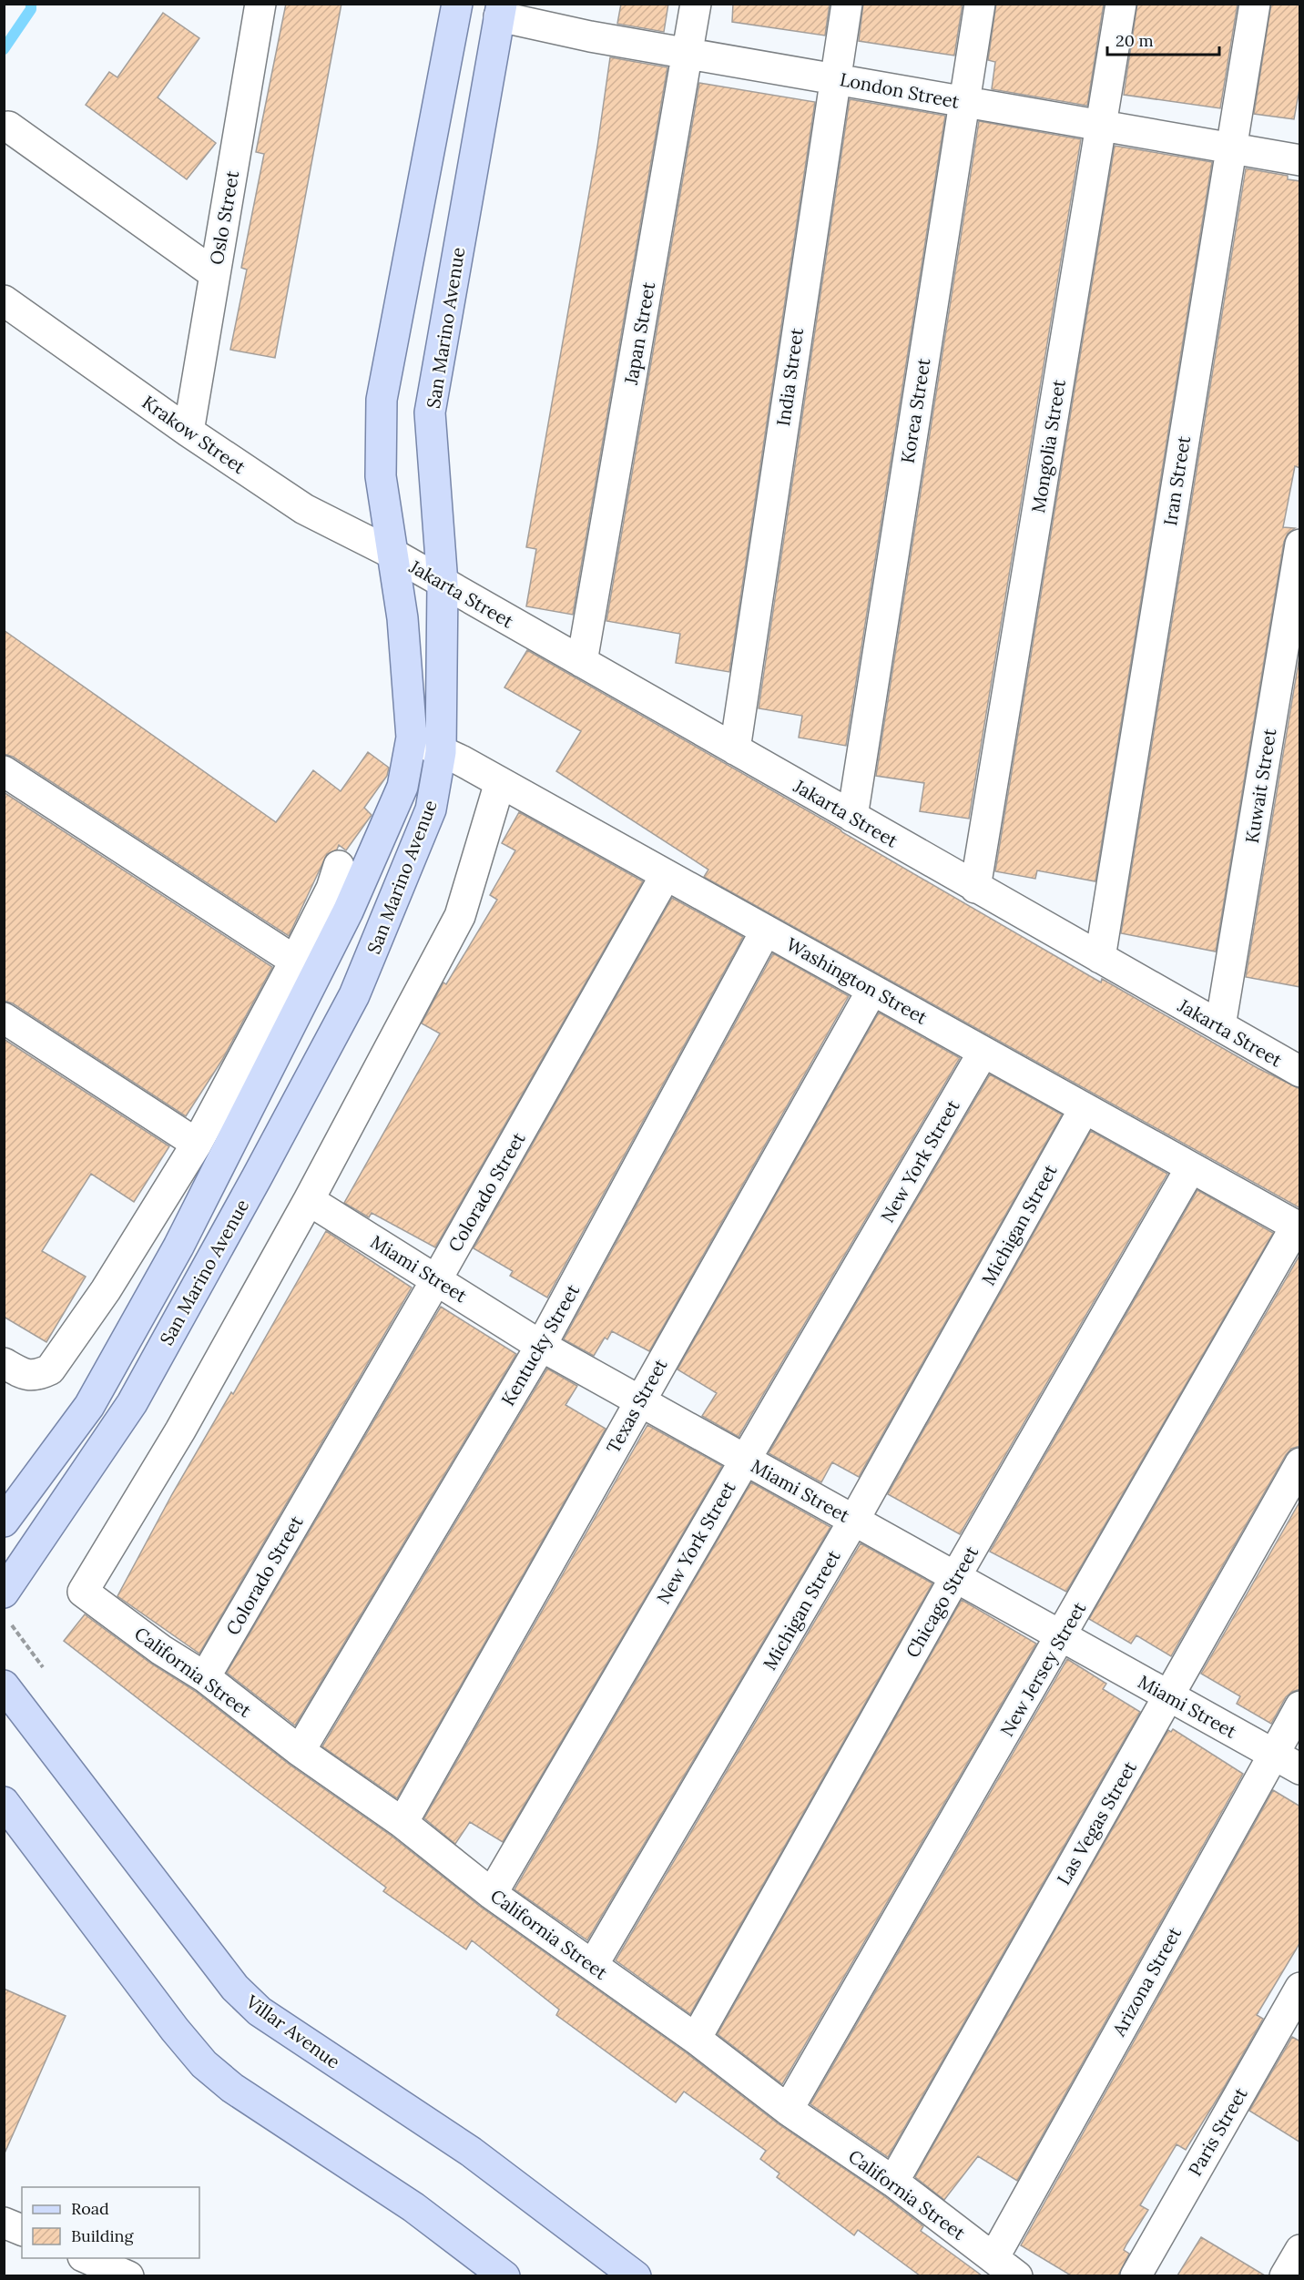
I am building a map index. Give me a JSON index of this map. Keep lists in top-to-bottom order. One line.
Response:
{"streets":{"main road":["San Marino Avenue","Villar Avenue"],"street":["London Street","Oslo Street","Japan Street","India Street","Korea Street","Krakow Street","Mongolia Street","Iran Street","Jakarta Street","Kuwait Street","Washington Street","New York Street","Colorado Street","Michigan Street","Miami Street","Kentucky Street","Texas Street","Chicago Street","New Jersey Street","California Street","Las Vegas Street","Arizona Street","Paris Street"]},"crossings":[["London Street","San Marino Avenue"],["London Street","Japan Street"],["London Street","India Street"],["London Street","Korea Street"],["London Street","Mongolia Street"],["London Street","Iran Street"],["Oslo Street","Krakow Street"],["San Marino Avenue","Krakow Street"],["San Marino Avenue","Jakarta Street"],["San Marino Avenue","Washington Street"],["Japan Street","Jakarta Street"],["India Street","Jakarta Street"],["Korea Street","Jakarta Street"],["Krakow Street","Jakarta Street"],["Mongolia Street","Jakarta Street"],["Iran Street","Jakarta Street"],["Jakarta Street","Kuwait Street"],["Washington Street","New York Street"],["Washington Street","Colorado Street"],["Washington Street","Michigan Street"],["Washington Street","Kentucky Street"],["Washington Street","Texas Street"],["Washington Street","Chicago Street"],["Washington Street","New Jersey Street"],["New York Street","Miami Street"],["New York Street","California Street"],["Colorado Street","Miami Street"],["Colorado Street","California Street"],["Michigan Street","Miami Street"],["Michigan Street","California Street"],["Miami Street","Kentucky Street"],["Miami Street","Texas Street"],["Miami Street","Chicago Street"],["Miami Street","New Jersey Street"],["Miami Street","California Street"],["Miami Street","Las Vegas Street"],["Miami Street","Arizona Street"],["Kentucky Street","California Street"],["Texas Street","California Street"],["Chicago Street","California Street"],["New Jersey Street","California Street"],["California Street","Las Vegas Street"],["California Street","Arizona Street"]],"legend":["Road","Building"],"scale_bar":"20 m"}
